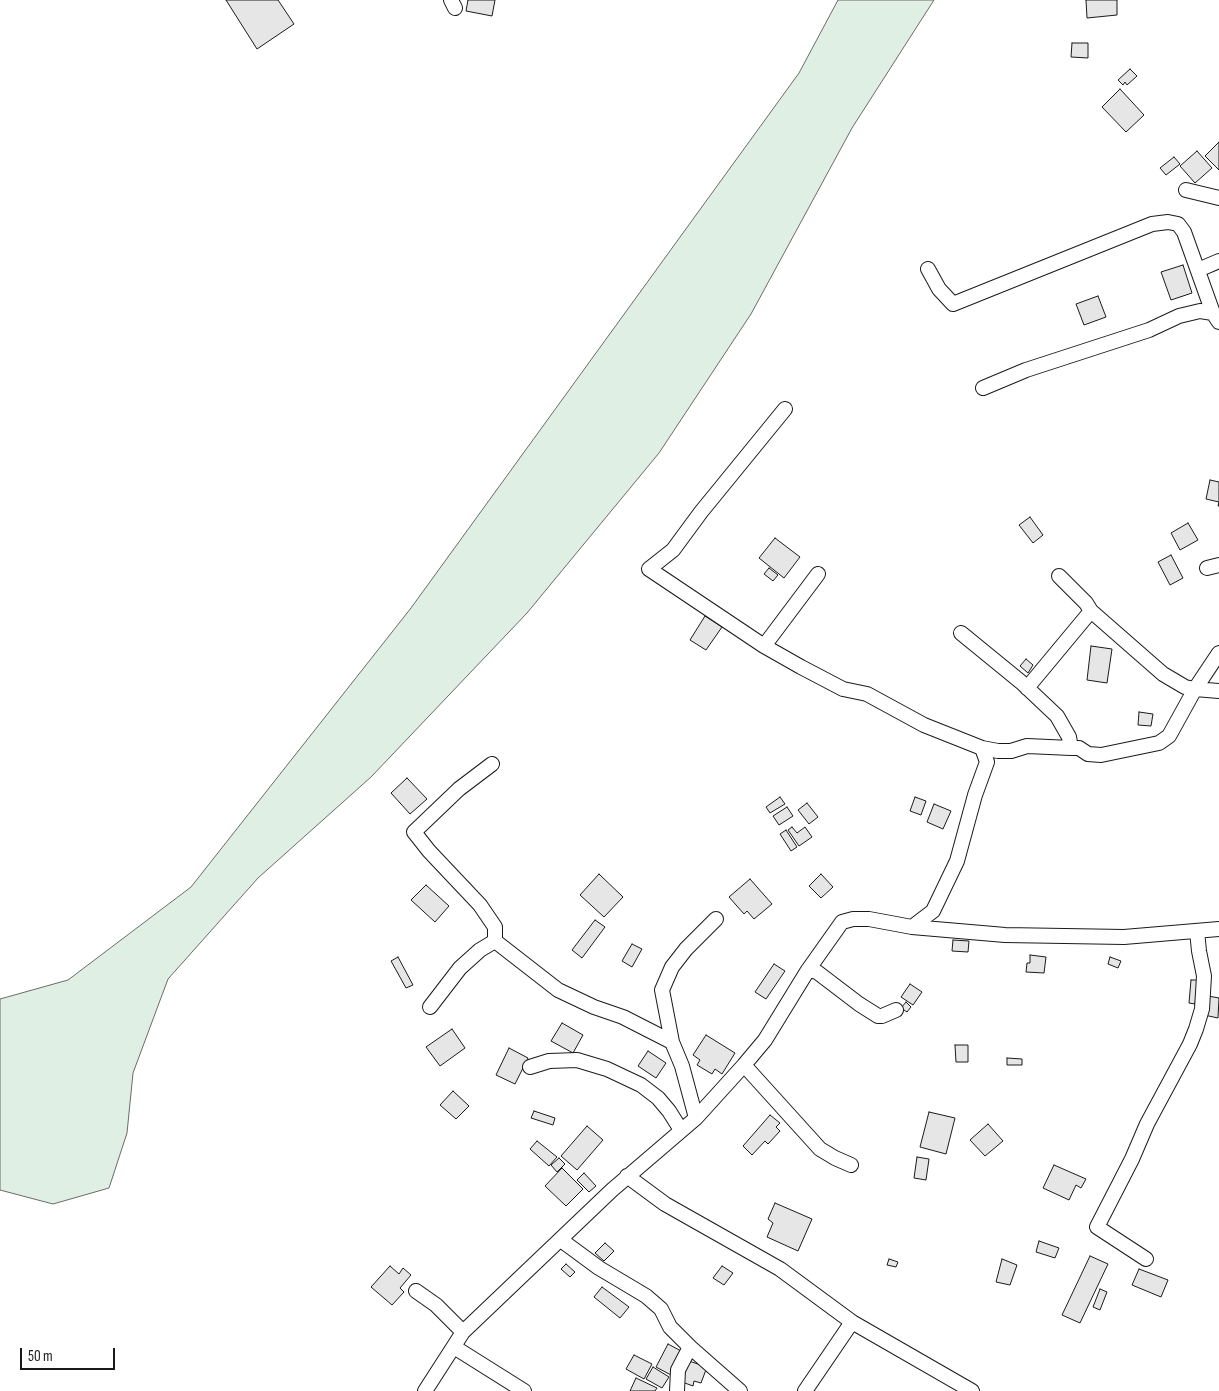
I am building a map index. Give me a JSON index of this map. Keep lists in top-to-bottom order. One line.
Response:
{"scale_bar":"50 m"}
